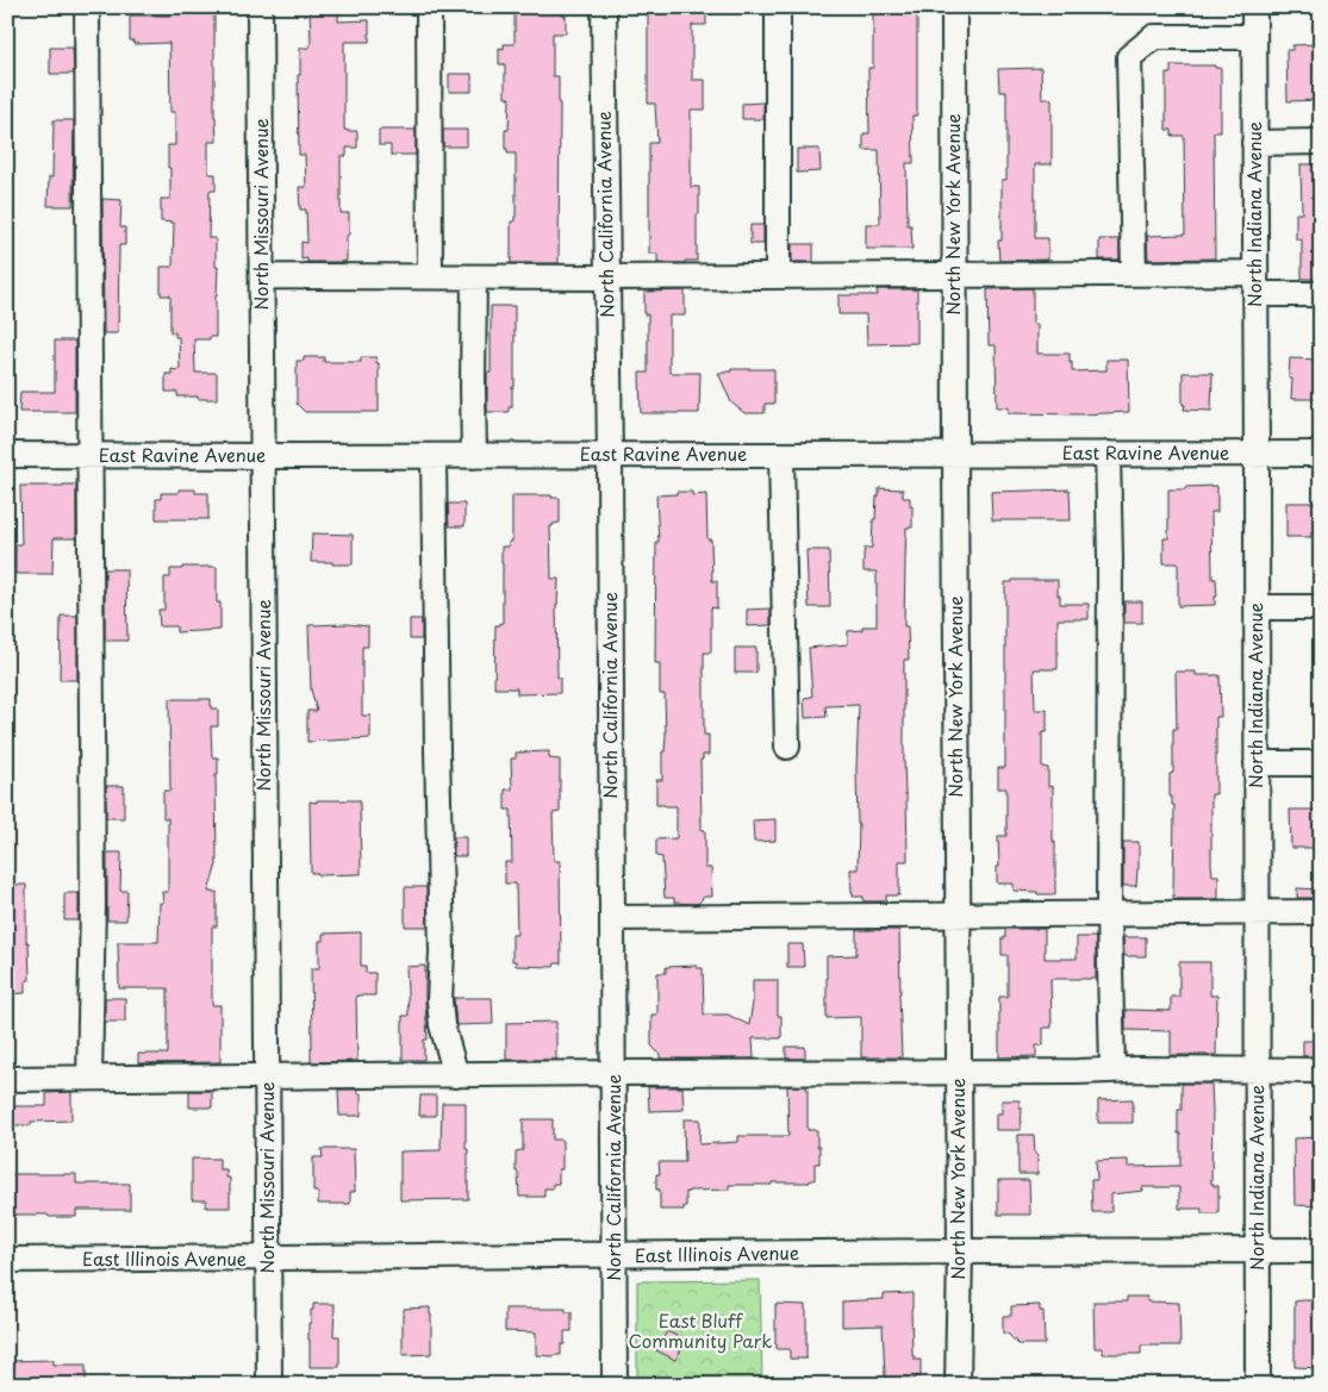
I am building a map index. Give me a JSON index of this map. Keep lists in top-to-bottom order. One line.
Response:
{"streets":{"street":["North Missouri Avenue","North California Avenue","North New York Avenue","North Indiana Avenue","East Ravine Avenue","East Illinois Avenue"]},"crossings":[["North Missouri Avenue","East Ravine Avenue"],["North Missouri Avenue","East Illinois Avenue"],["North California Avenue","East Ravine Avenue"],["North California Avenue","East Illinois Avenue"],["North New York Avenue","East Ravine Avenue"],["North New York Avenue","East Illinois Avenue"],["North Indiana Avenue","East Ravine Avenue"],["North Indiana Avenue","East Illinois Avenue"]],"parks":["East Bluff Community Park"]}
